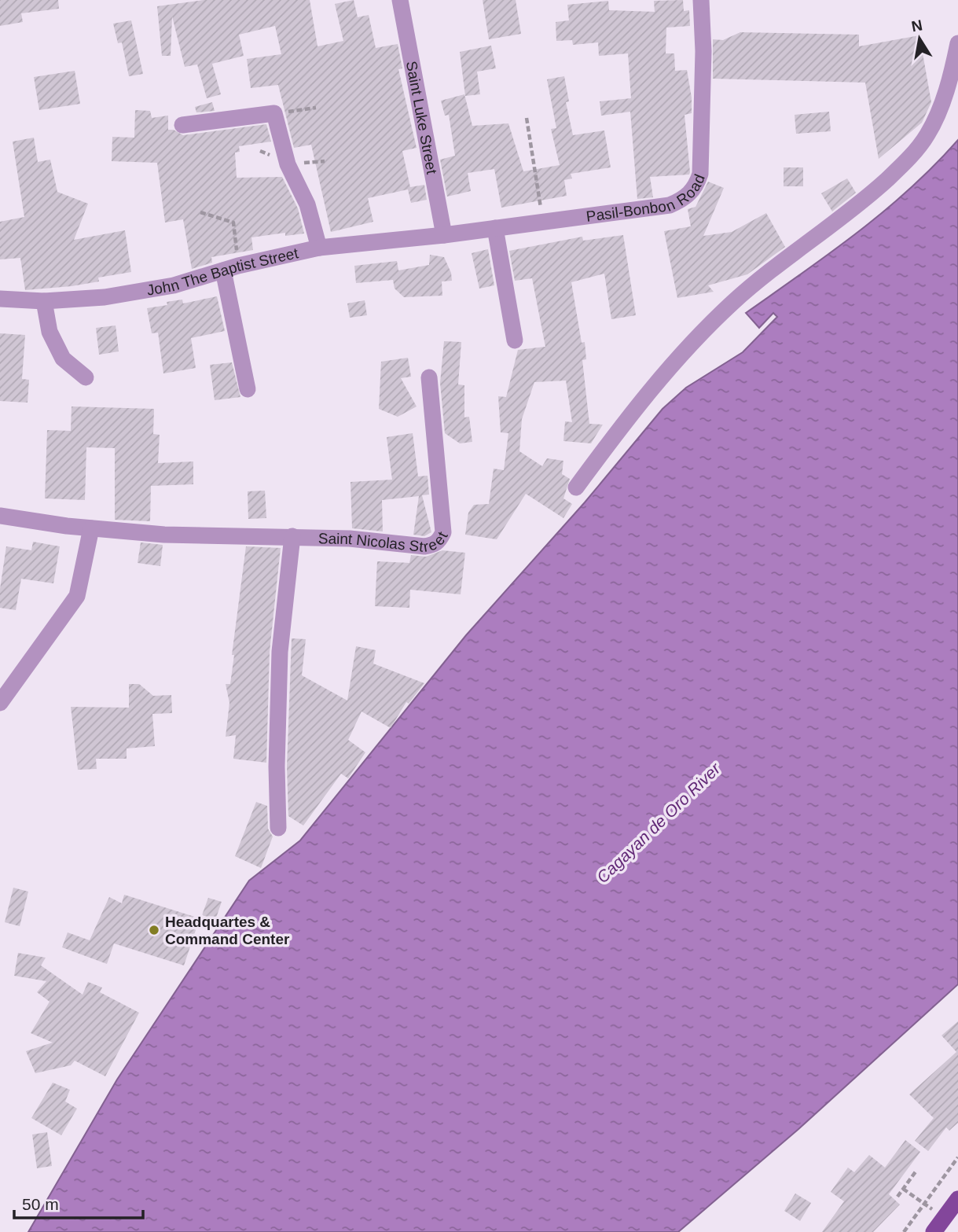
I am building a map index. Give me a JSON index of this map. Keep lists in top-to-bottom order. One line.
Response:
{"streets":{"street":["Saint Luke Street","Pasil-Bonbon Road","John The Baptist Street","Saint Nicolas Street"]},"crossings":[["Saint Luke Street","Pasil-Bonbon Road"],["Saint Luke Street","John The Baptist Street"],["Pasil-Bonbon Road","John The Baptist Street"]],"water":["Cagayan de Oro River"],"places":["Headquartes & Command Center"],"scale_bar":"50 m","north":"top"}
